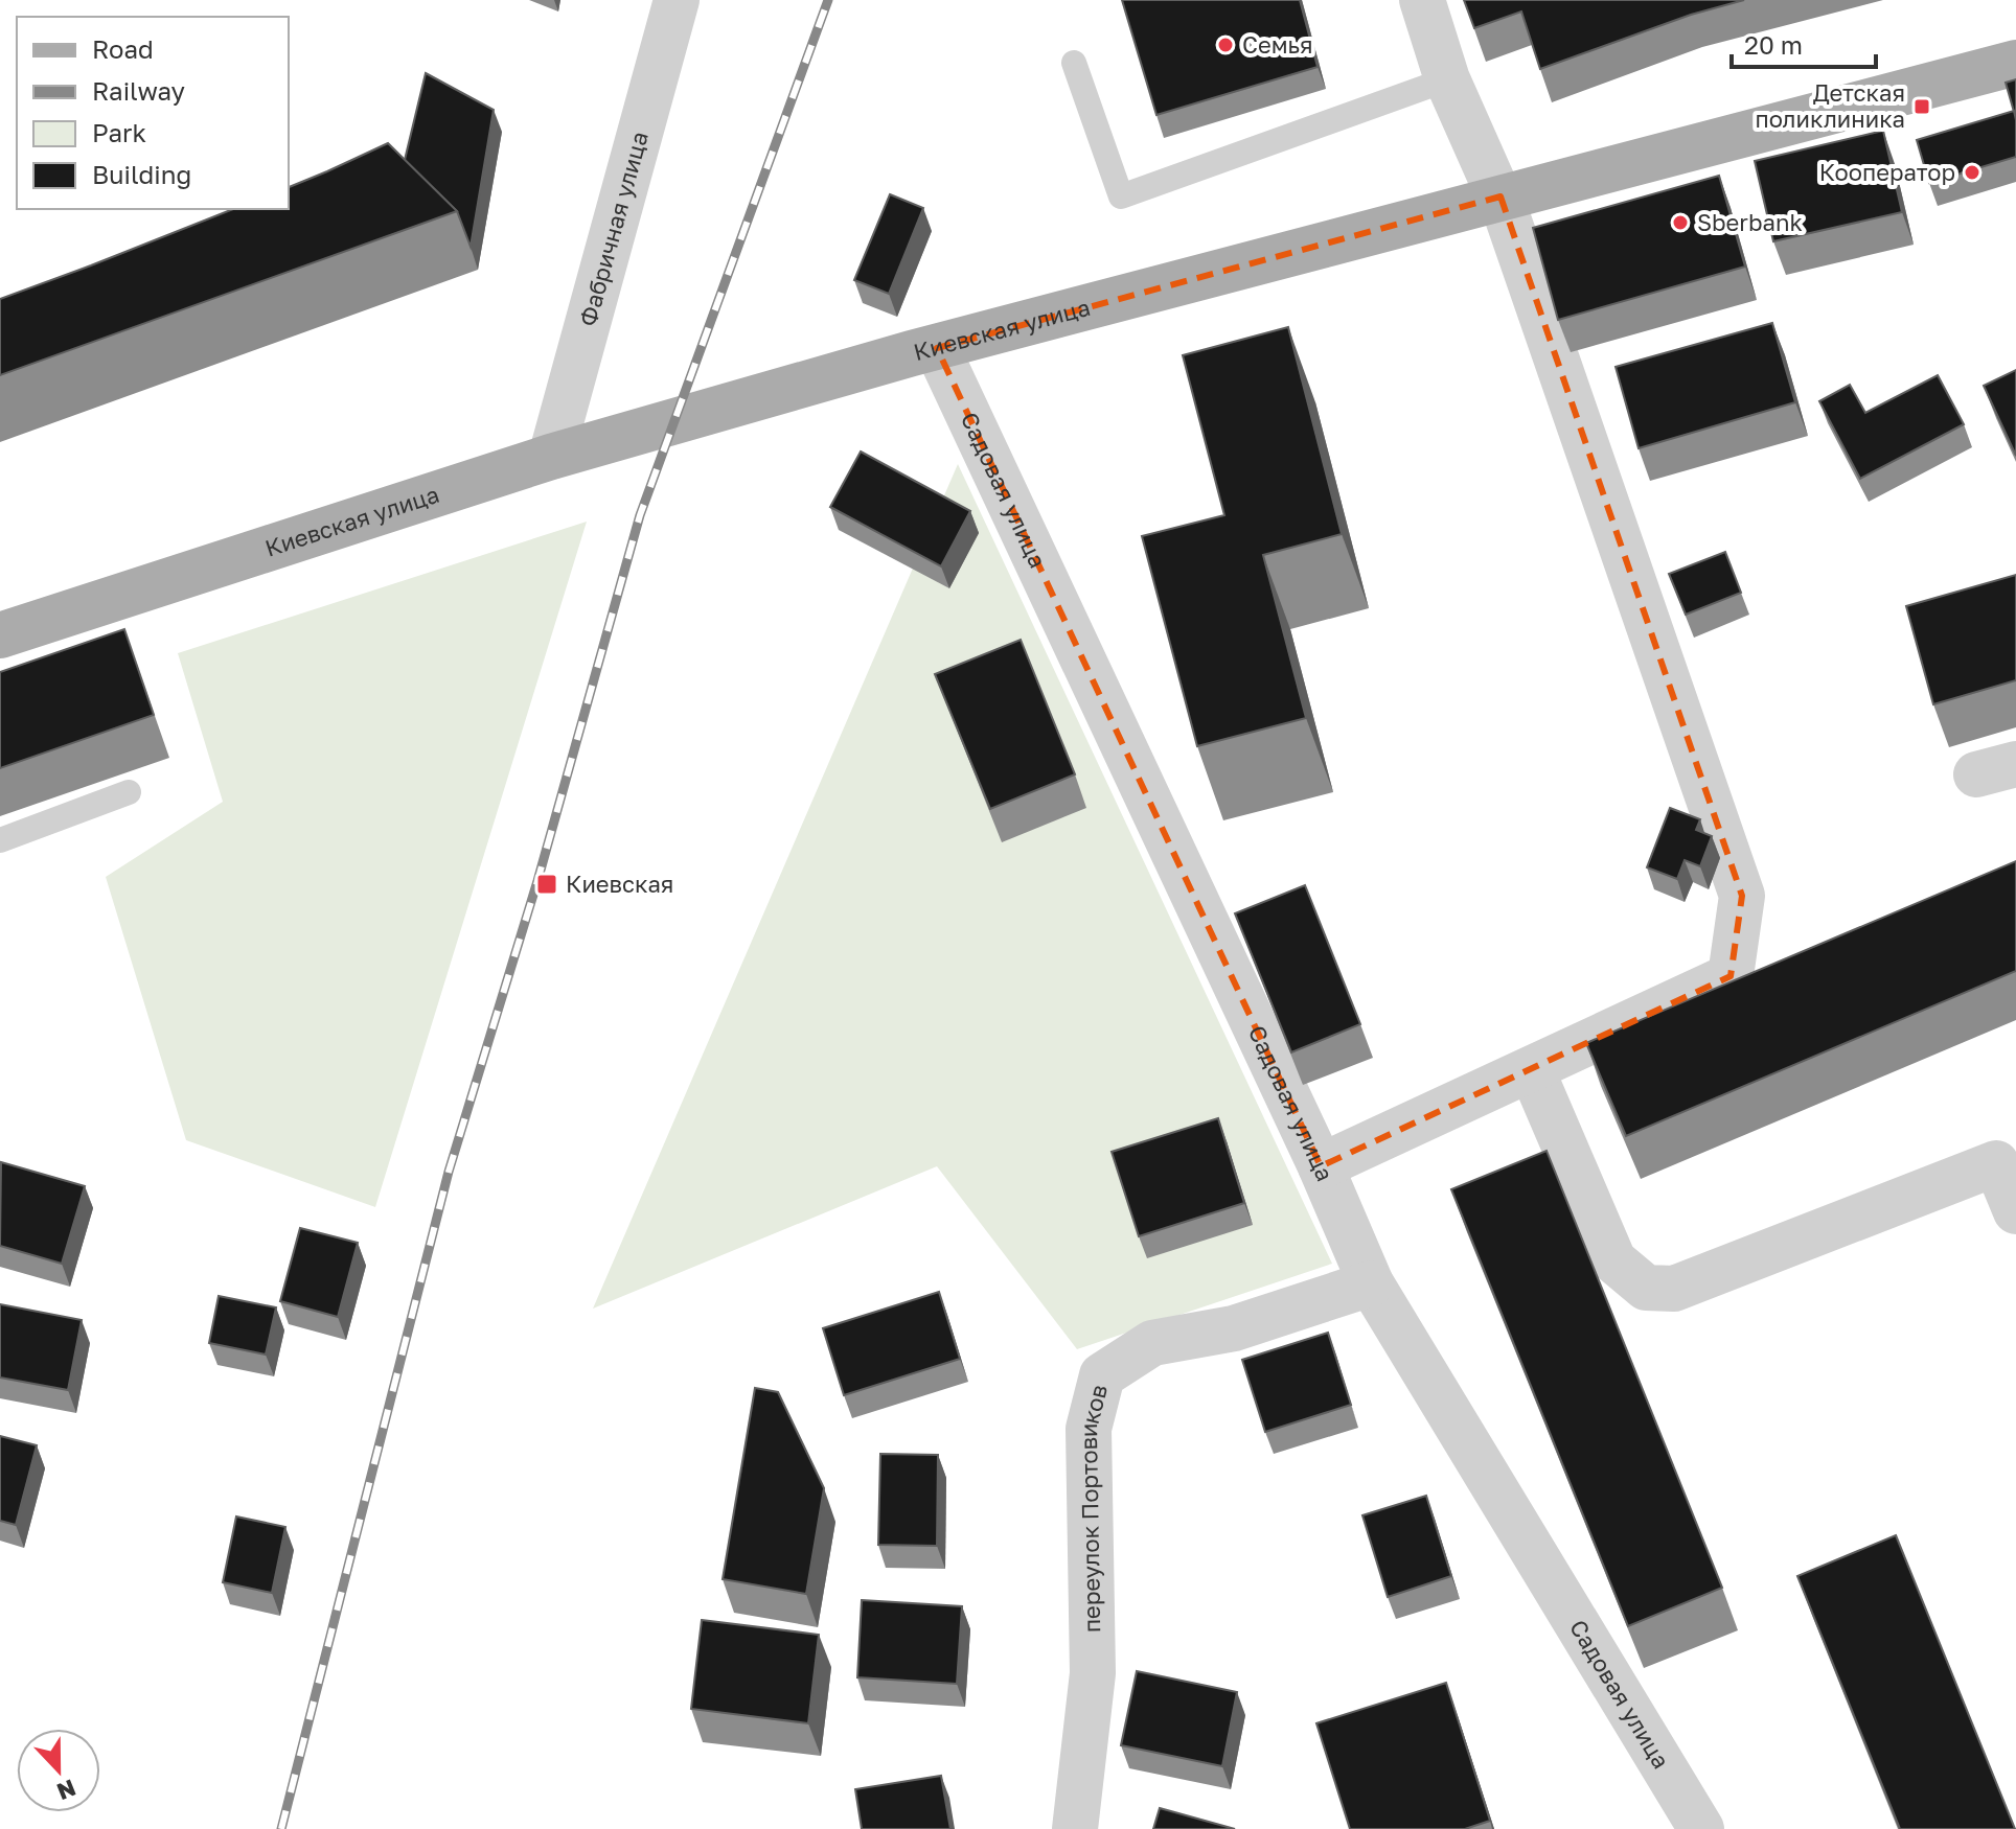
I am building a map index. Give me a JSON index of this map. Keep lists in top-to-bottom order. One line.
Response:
{"streets":{"main road":["Киевская улица"],"street":["Фабричная улица","Садовая улица","переулок Портовиков"]},"crossings":[["Фабричная улица","Киевская улица"],["Киевская улица","Садовая улица"],["Садовая улица","переулок Портовиков"]],"places":{"other":["Семья","Кооператор","Sberbank"],"transit":["Детская поликлиника","Киевская"]},"legend":["Road","Railway","Park","Building"],"scale_bar":"20 m","north":"bottom"}
